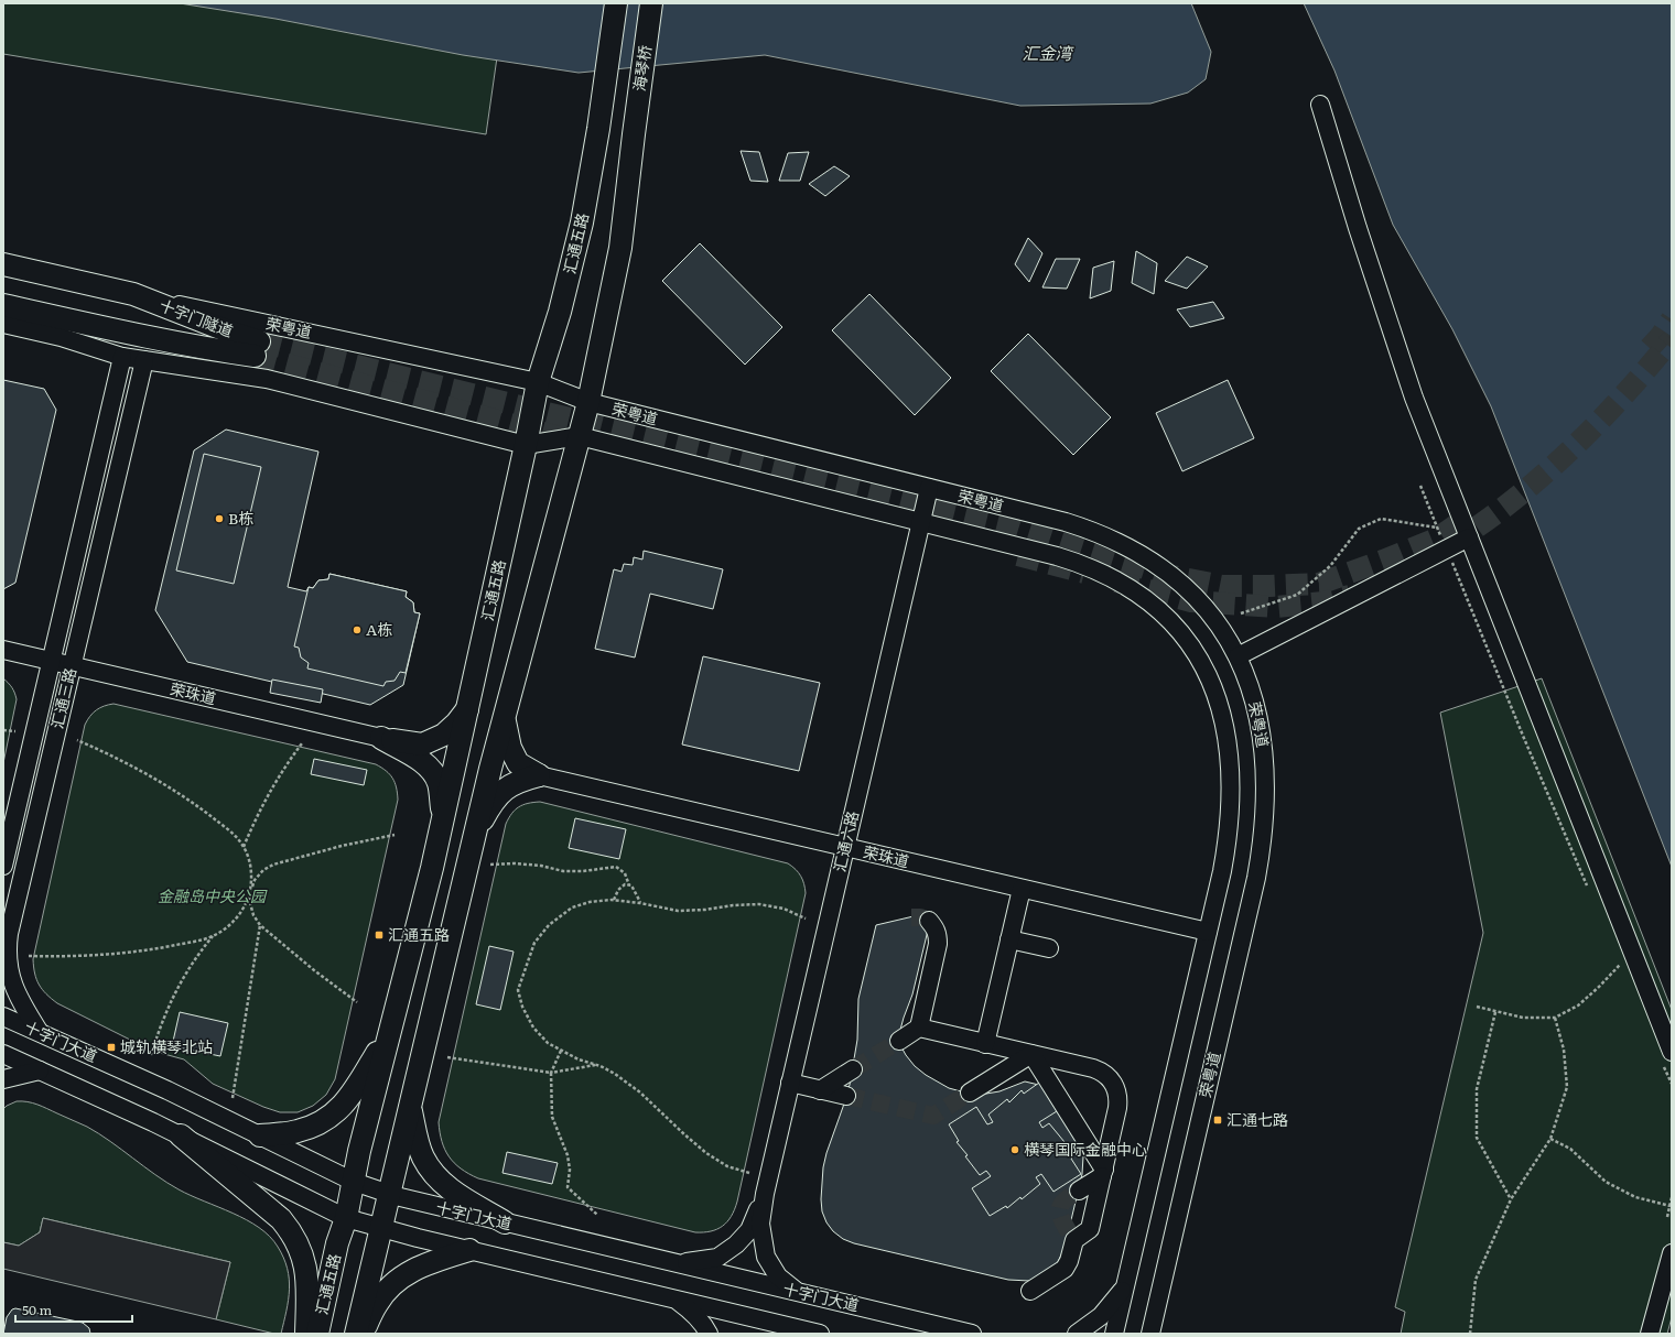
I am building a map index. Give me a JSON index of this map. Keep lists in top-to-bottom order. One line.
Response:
{"streets":{"main road":["海琴桥","汇通五路","十字门隧道","荣粤道"],"street":["荣珠道","汇通三路","汇通六路","十字门大道"]},"crossings":[["海琴桥","荣粤道"],["汇通五路","荣粤道"],["汇通五路","十字门大道"],["十字门隧道","荣粤道"],["荣粤道","汇通六路"],["荣珠道","汇通三路"],["荣珠道","汇通六路"],["汇通三路","十字门大道"],["汇通六路","十字门大道"]],"water":["汇金湾"],"parks":["金融岛中央公园"],"places":{"other":["B栋","A栋","横琴国际金融中心"],"transit":["汇通五路","城轨横琴北站","汇通七路"]},"scale_bar":"50 m"}
